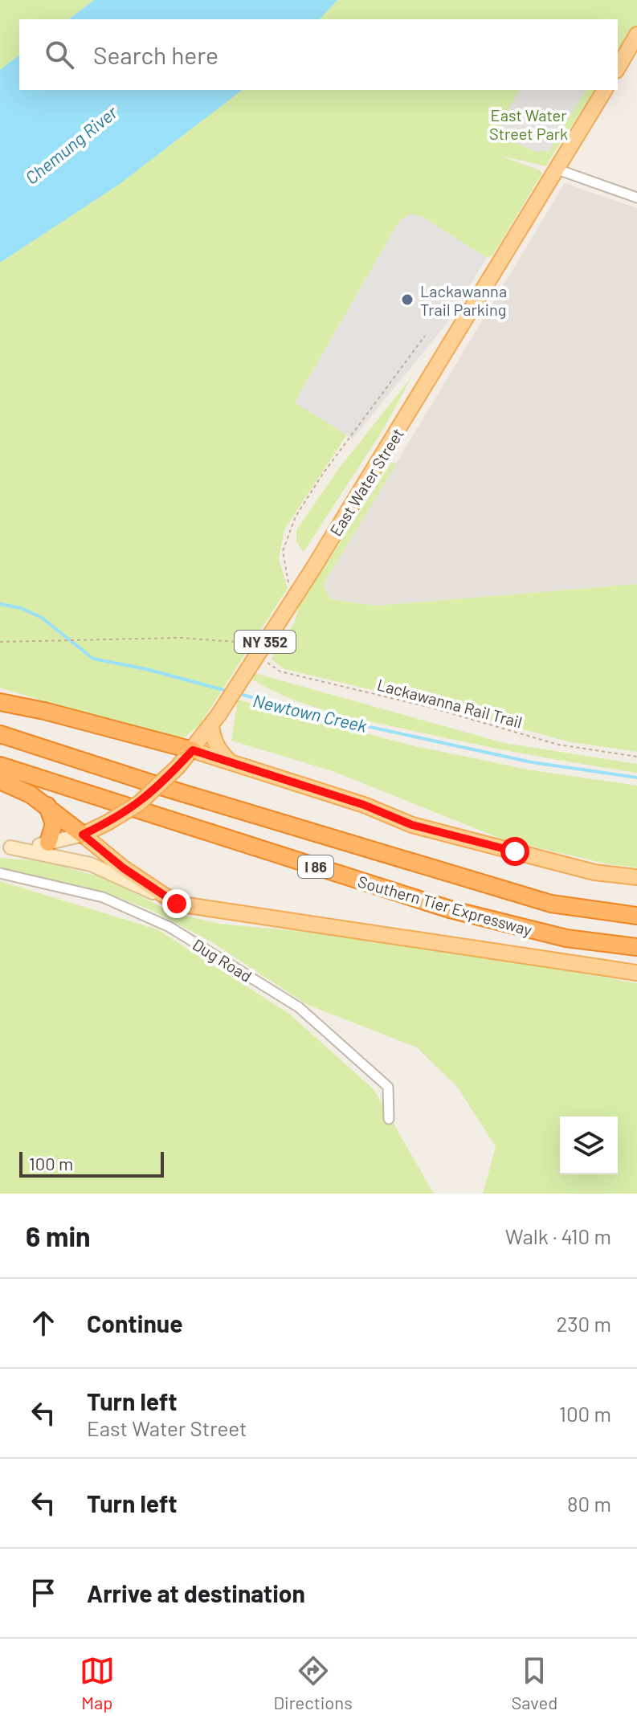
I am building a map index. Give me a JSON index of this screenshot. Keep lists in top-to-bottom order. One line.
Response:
{"streets":{"highway":["I 86","Southern Tier Expressway"],"main road":["East Water Street","NY 352"],"street":["Dug Road"],"path":["Lackawanna Rail Trail"]},"water":["Chemung River","Newtown Creek"],"parks":["East Water Street Park"],"places":["Lackawanna Trail Parking"],"scale_bar":"100 m","page":{"search":"Search here","scale":"100 m","heading":["6 min","Walk · 410 m"],"list":[["Continue","230 m"],["Turn left","East Water Street","100 m"],["Turn left","80 m"],"Arrive at destination"],"nav":["Map","Directions","Saved"]}}
